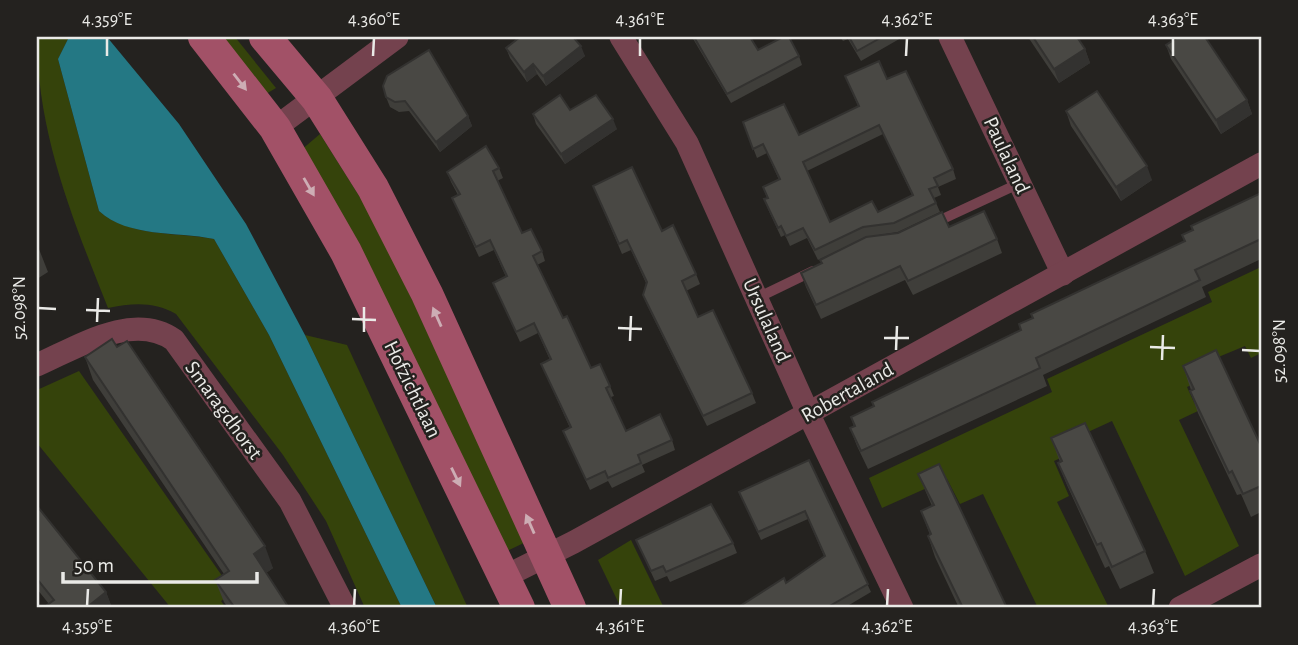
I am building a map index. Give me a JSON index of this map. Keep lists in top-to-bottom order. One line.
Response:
{"streets":{"main road":["Hofzichtlaan"],"street":["Paulaland","Ursulaland","Robertaland","Smaragdhorst"]},"crossings":[["Paulaland","Robertaland"],["Ursulaland","Robertaland"],["Hofzichtlaan","Robertaland"]],"scale_bar":"50 m","coordinates":["4.359°E","4.360°E","4.361°E","4.362°E","4.363°E","52.098°N"]}
